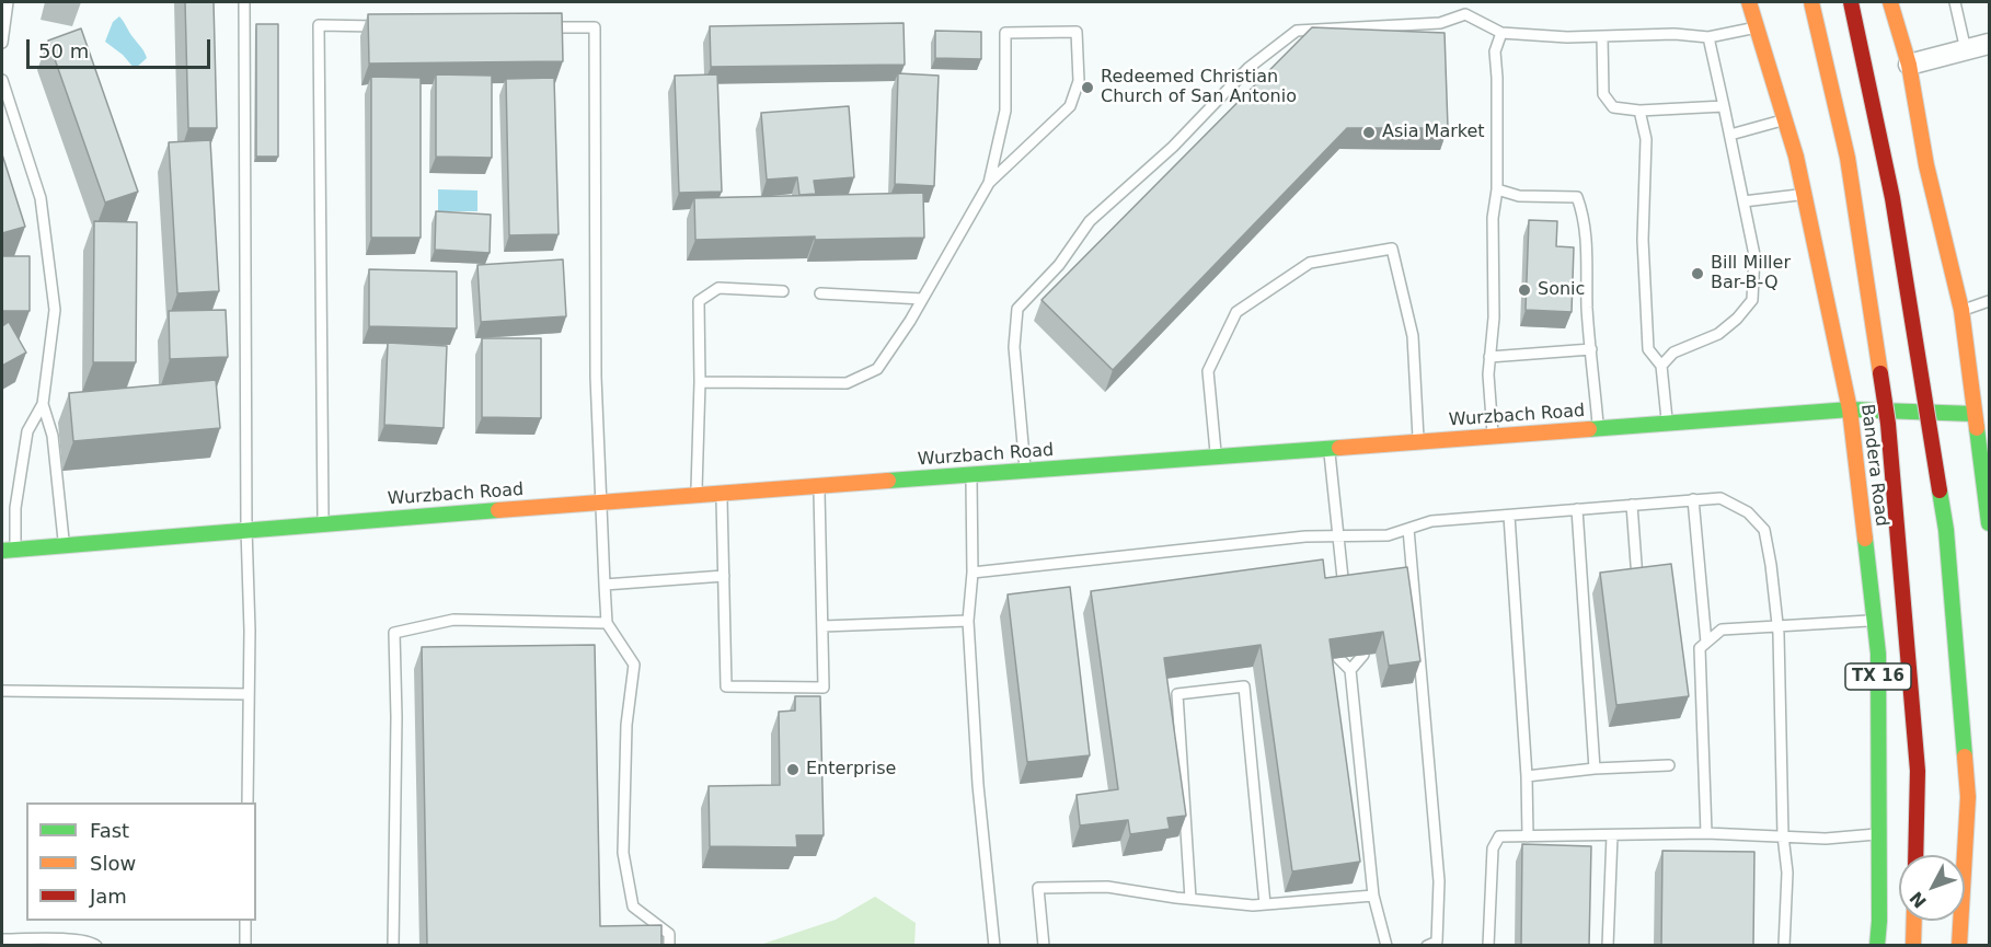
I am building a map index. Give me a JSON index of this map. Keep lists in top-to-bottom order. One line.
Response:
{"streets":{"main road":["Wurzbach Road","Bandera Road","TX 16"]},"crossings":[["Wurzbach Road","Bandera Road"]],"places":["Redeemed Christian Church of San Antonio","Asia Market","Bill Miller Bar-B-Q","Sonic","Enterprise"],"legend":["Fast","Slow","Jam"],"scale_bar":"50 m","north":"bottom left"}
